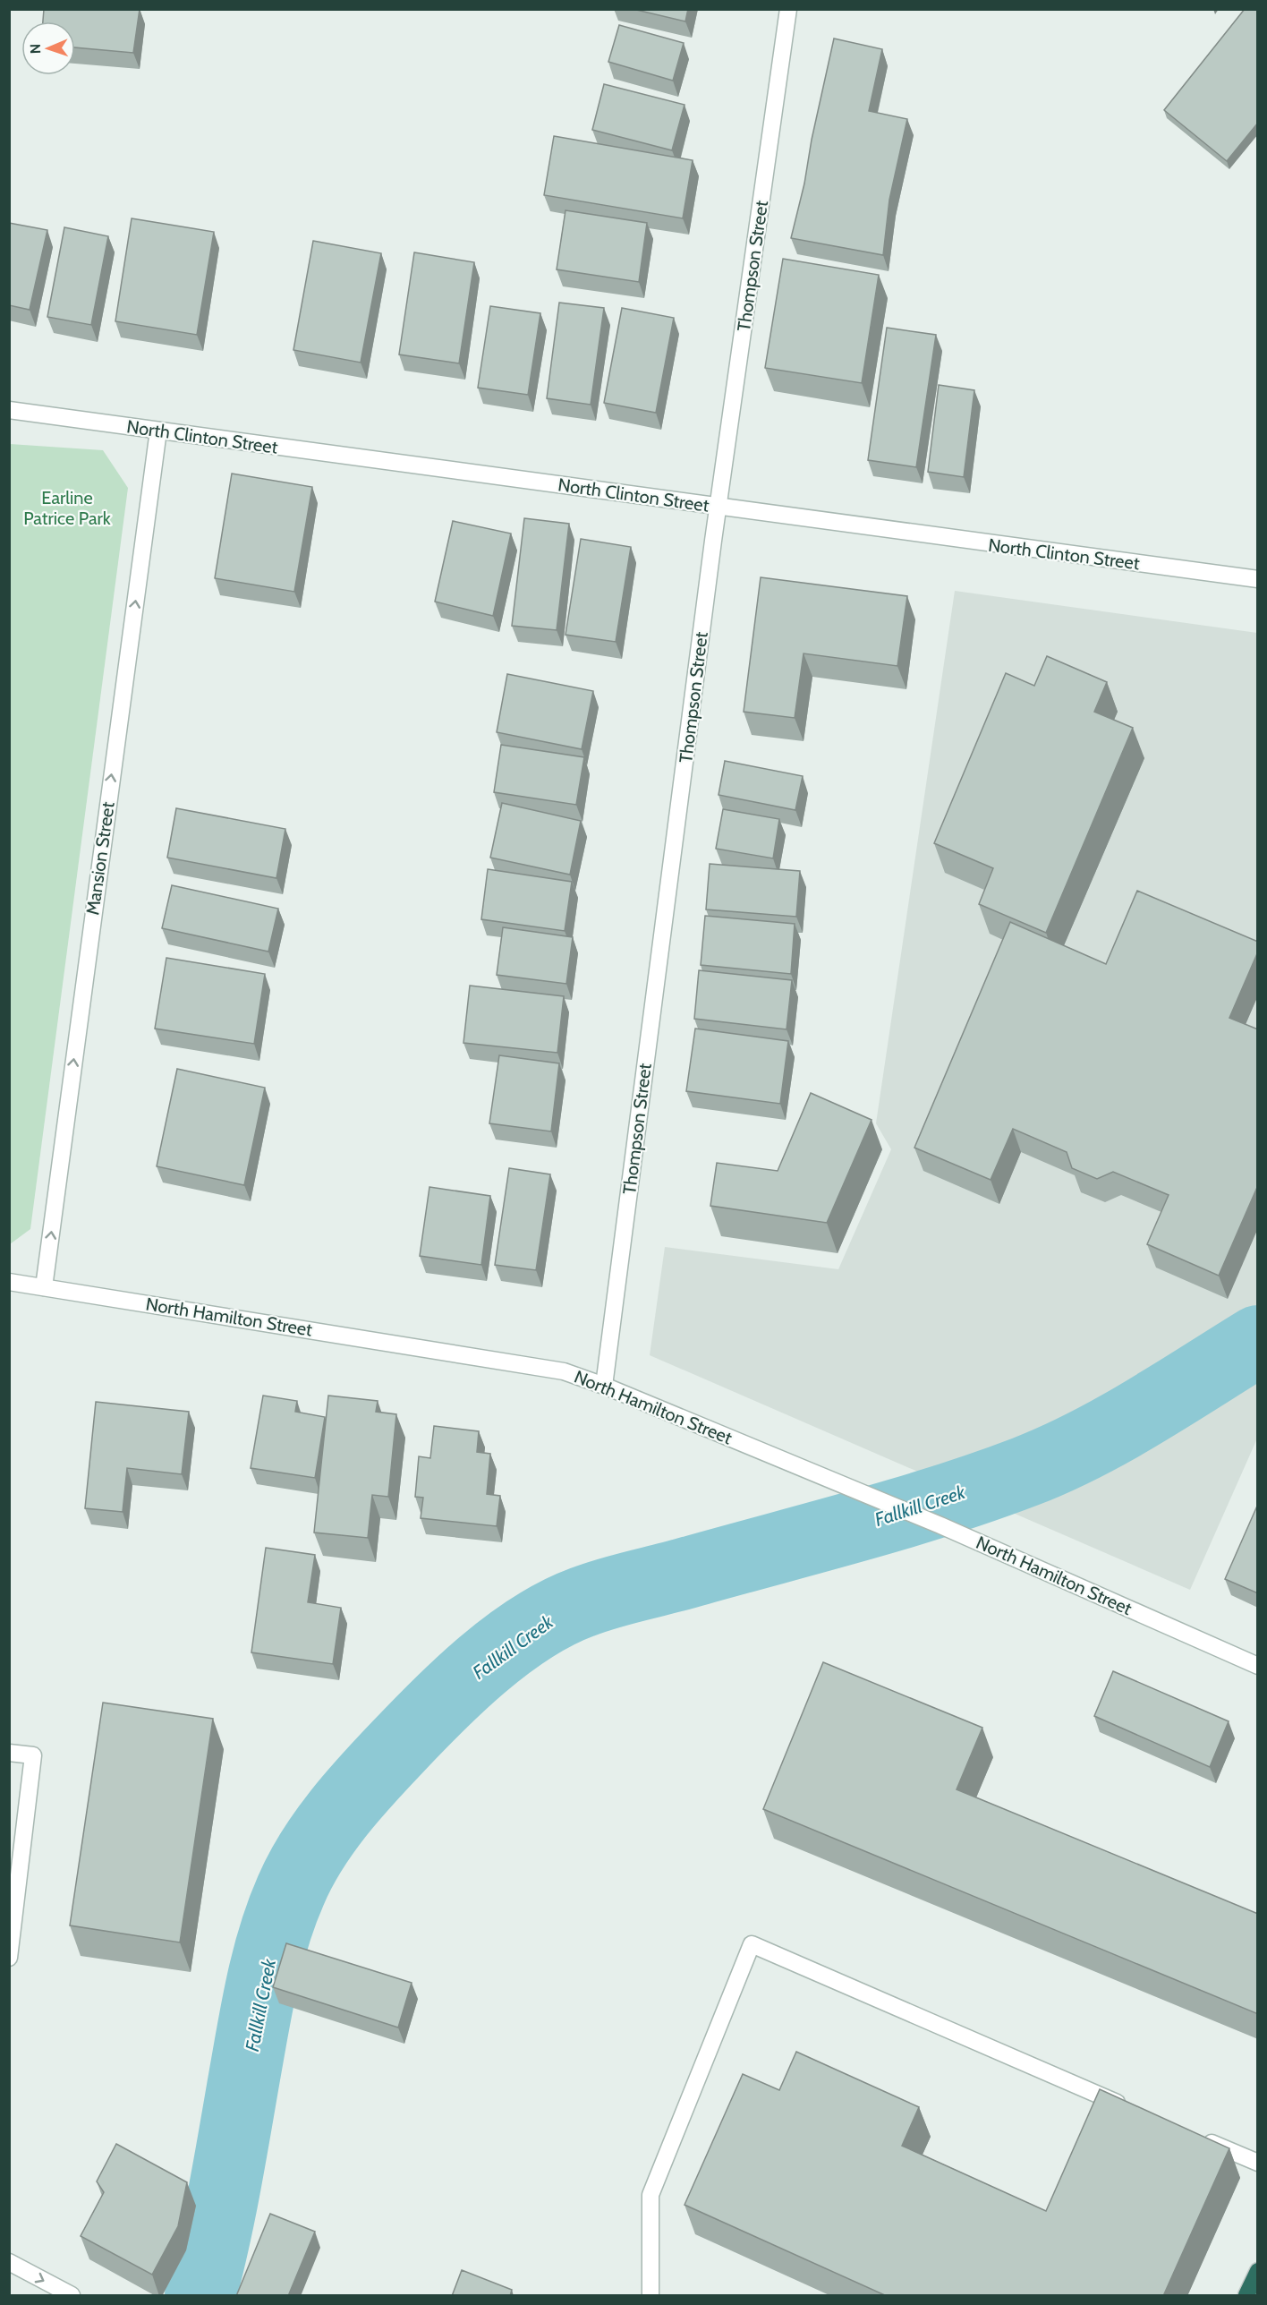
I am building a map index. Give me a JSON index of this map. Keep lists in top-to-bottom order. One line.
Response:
{"streets":{"street":["Thompson Street","North Clinton Street","Mansion Street","North Hamilton Street"]},"crossings":[["Thompson Street","North Clinton Street"],["Thompson Street","North Hamilton Street"],["North Clinton Street","Mansion Street"],["Mansion Street","North Hamilton Street"]],"one_way":["Mansion Street"],"water":["Fallkill Creek"],"parks":["Earline Patrice Park"],"north":"left"}
